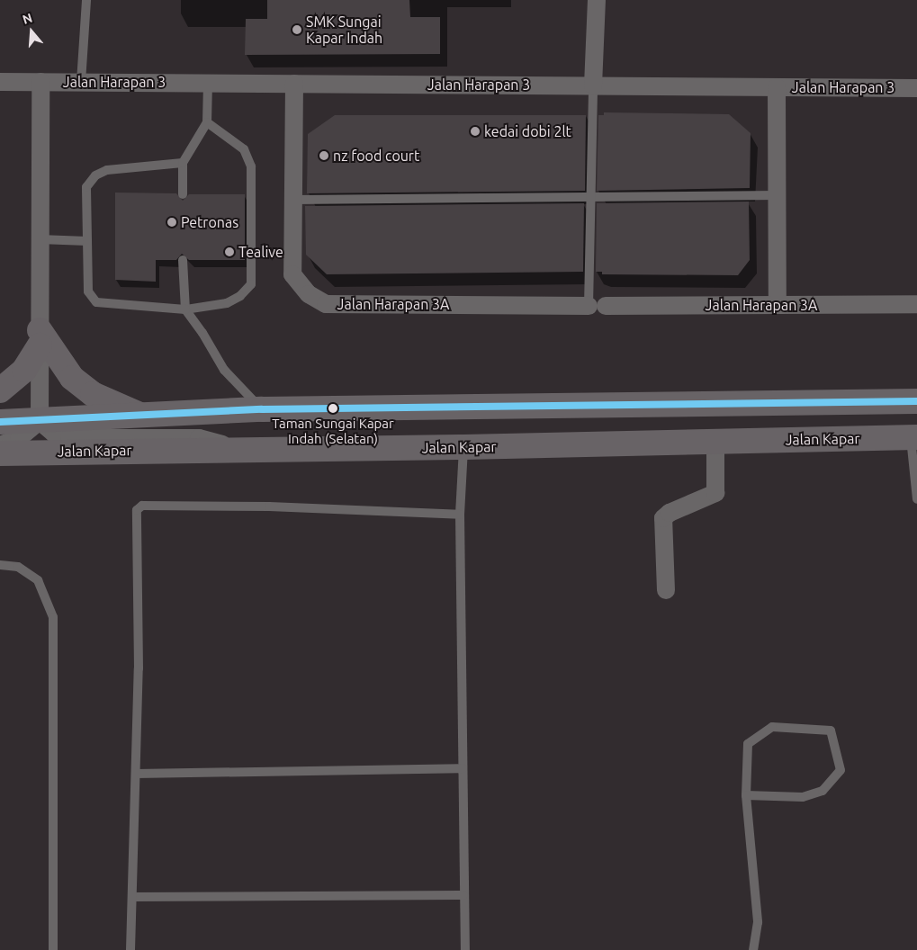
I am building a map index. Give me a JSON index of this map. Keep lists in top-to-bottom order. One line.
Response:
{"streets":{"highway":["Jalan Kapar"],"street":["Jalan Harapan 3","Jalan Harapan 3A"]},"crossings":[["Jalan Harapan 3","Jalan Harapan 3A"]],"places":["SMK Sungai Kapar Indah","kedai dobi 2lt","nz food court","Petronas","Tealive","Taman Sungai Kapar Indah (Selatan)"],"north":"top"}
